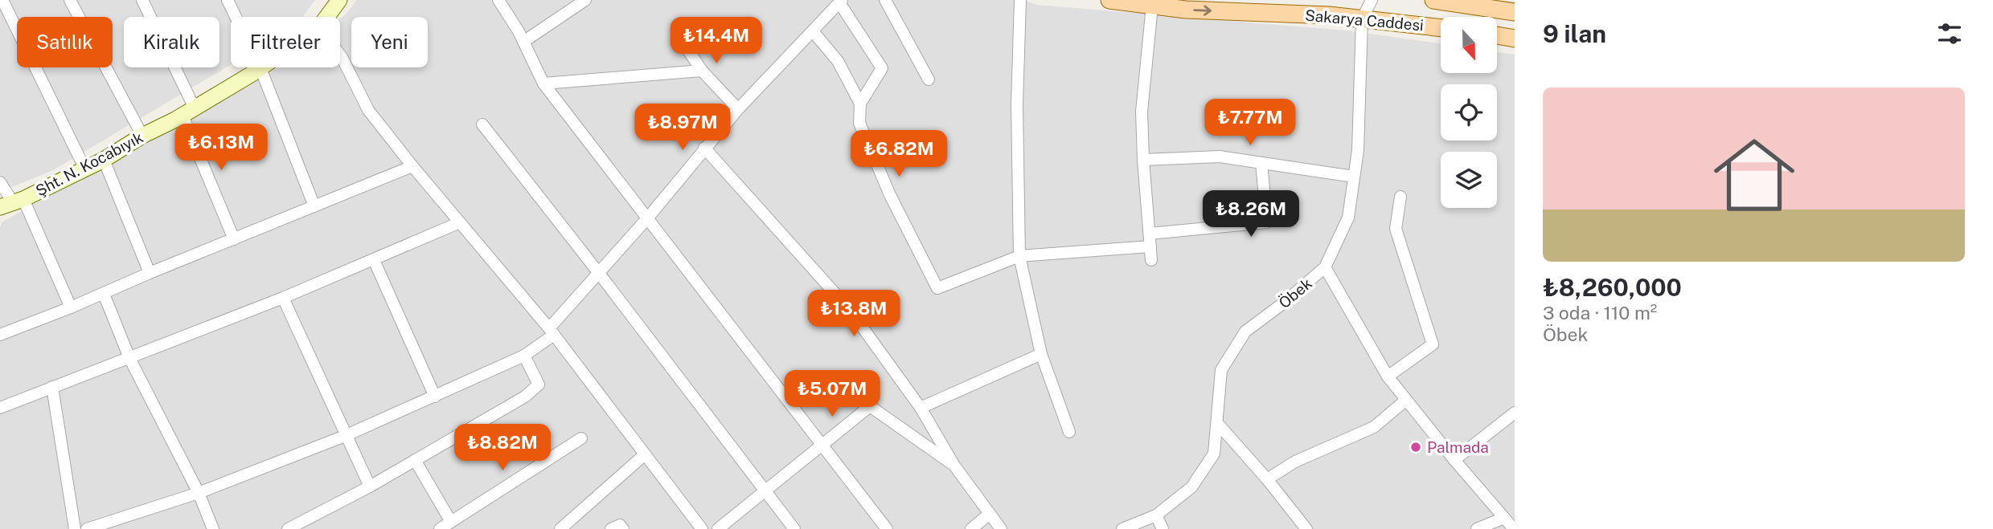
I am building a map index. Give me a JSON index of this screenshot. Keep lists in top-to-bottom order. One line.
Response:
{"streets":{"main road":["Sakarya Caddesi"],"street":["Şht. N. Kocabıyık","Öbek"]},"crossings":[["Sakarya Caddesi","Öbek"]],"one_way":["Sakarya Caddesi"],"places":["Palmada"],"north":"bottom","page":{"heading":"9 ilan","price":["₺14.4M","₺7.77M","₺8.97M","₺6.13M","₺6.82M","₺8.26M","₺13.8M","₺5.07M","₺8.82M"],"chip":["Satılık","Kiralık","Filtreler","Yeni"],"list":[{"name":"₺8,260,000","note":"3 oda · 110 m² · Öbek"}]}}
